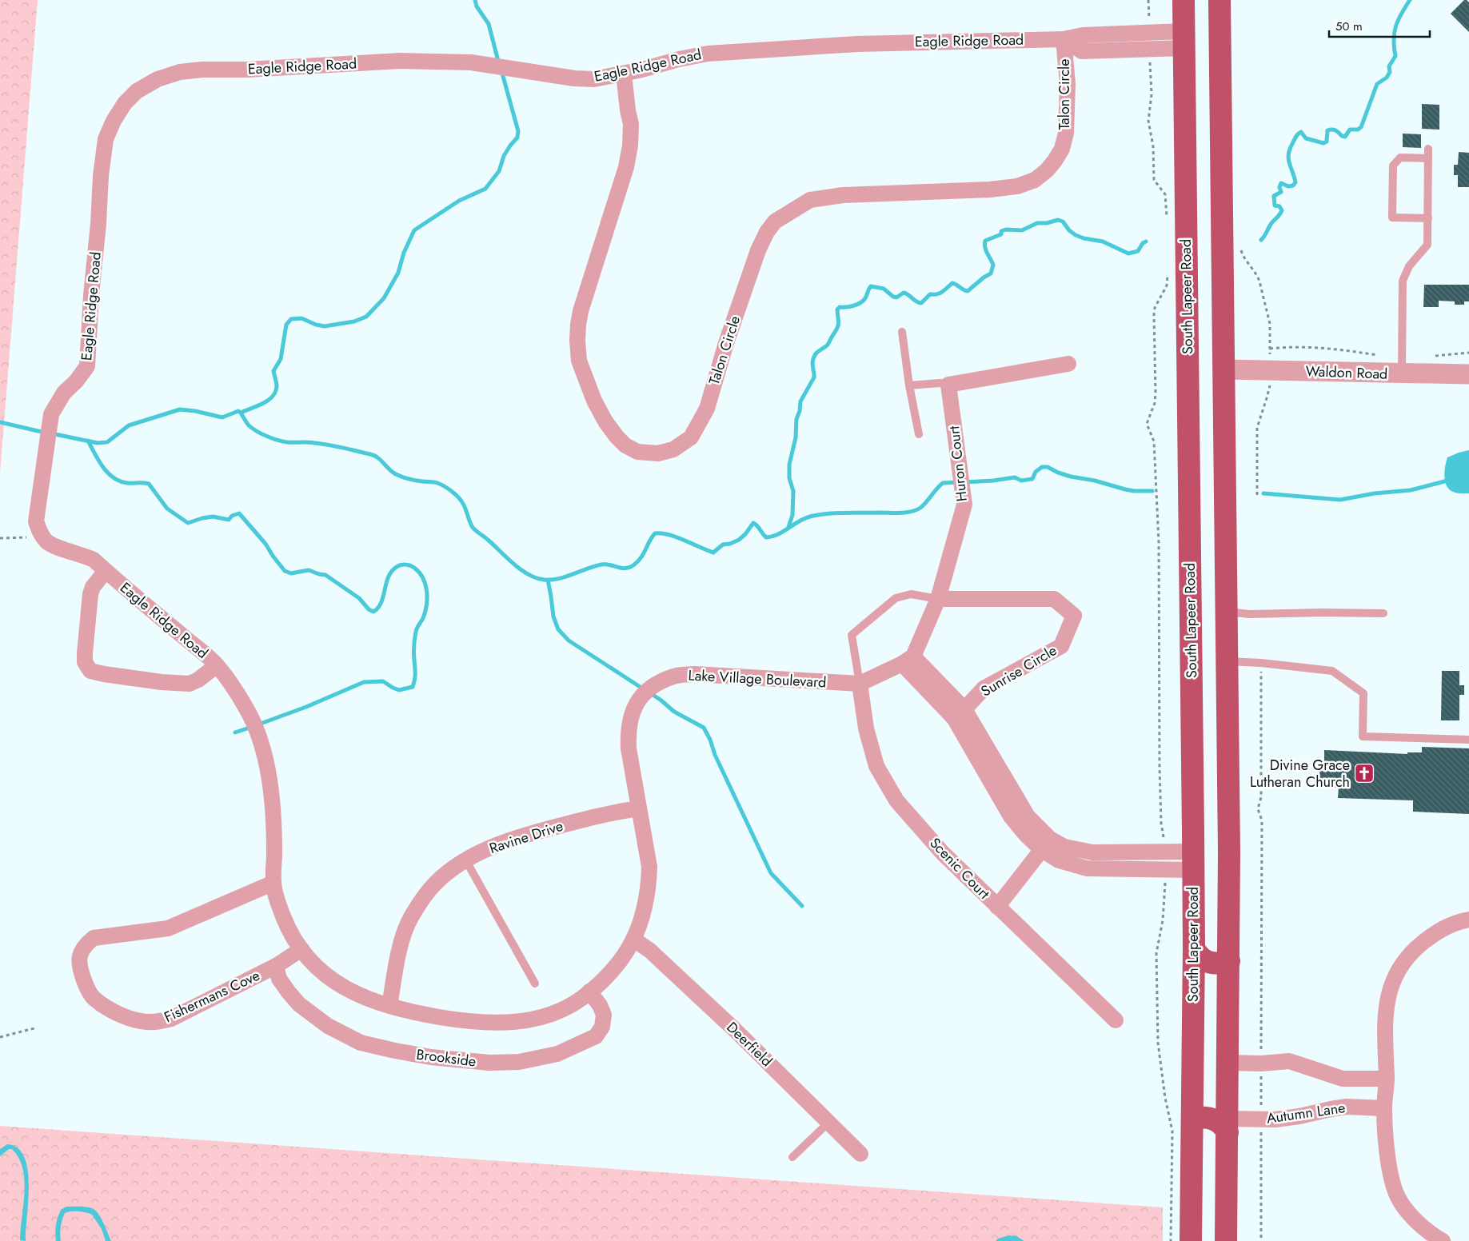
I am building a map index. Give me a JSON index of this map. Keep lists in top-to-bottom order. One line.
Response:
{"streets":{"main road":["South Lapeer Road"],"street":["Eagle Ridge Road","Talon Circle","Waldon Road","Huron Court","Sunrise Circle","Lake Village Boulevard","Ravine Drive","Scenic Court","Fishermans Cove","Deerfield","Brookside","Autumn Lane"]},"crossings":[["Eagle Ridge Road","Talon Circle"],["Eagle Ridge Road","South Lapeer Road"],["Eagle Ridge Road","Lake Village Boulevard"],["Eagle Ridge Road","Ravine Drive"],["Eagle Ridge Road","Fishermans Cove"],["Eagle Ridge Road","Deerfield"],["Eagle Ridge Road","Brookside"],["Huron Court","Sunrise Circle"],["Huron Court","Lake Village Boulevard"],["Lake Village Boulevard","Ravine Drive"],["Lake Village Boulevard","Scenic Court"],["Fishermans Cove","Brookside"]],"places":{"church":["Divine Grace Lutheran Church"]},"scale_bar":"50 m"}
